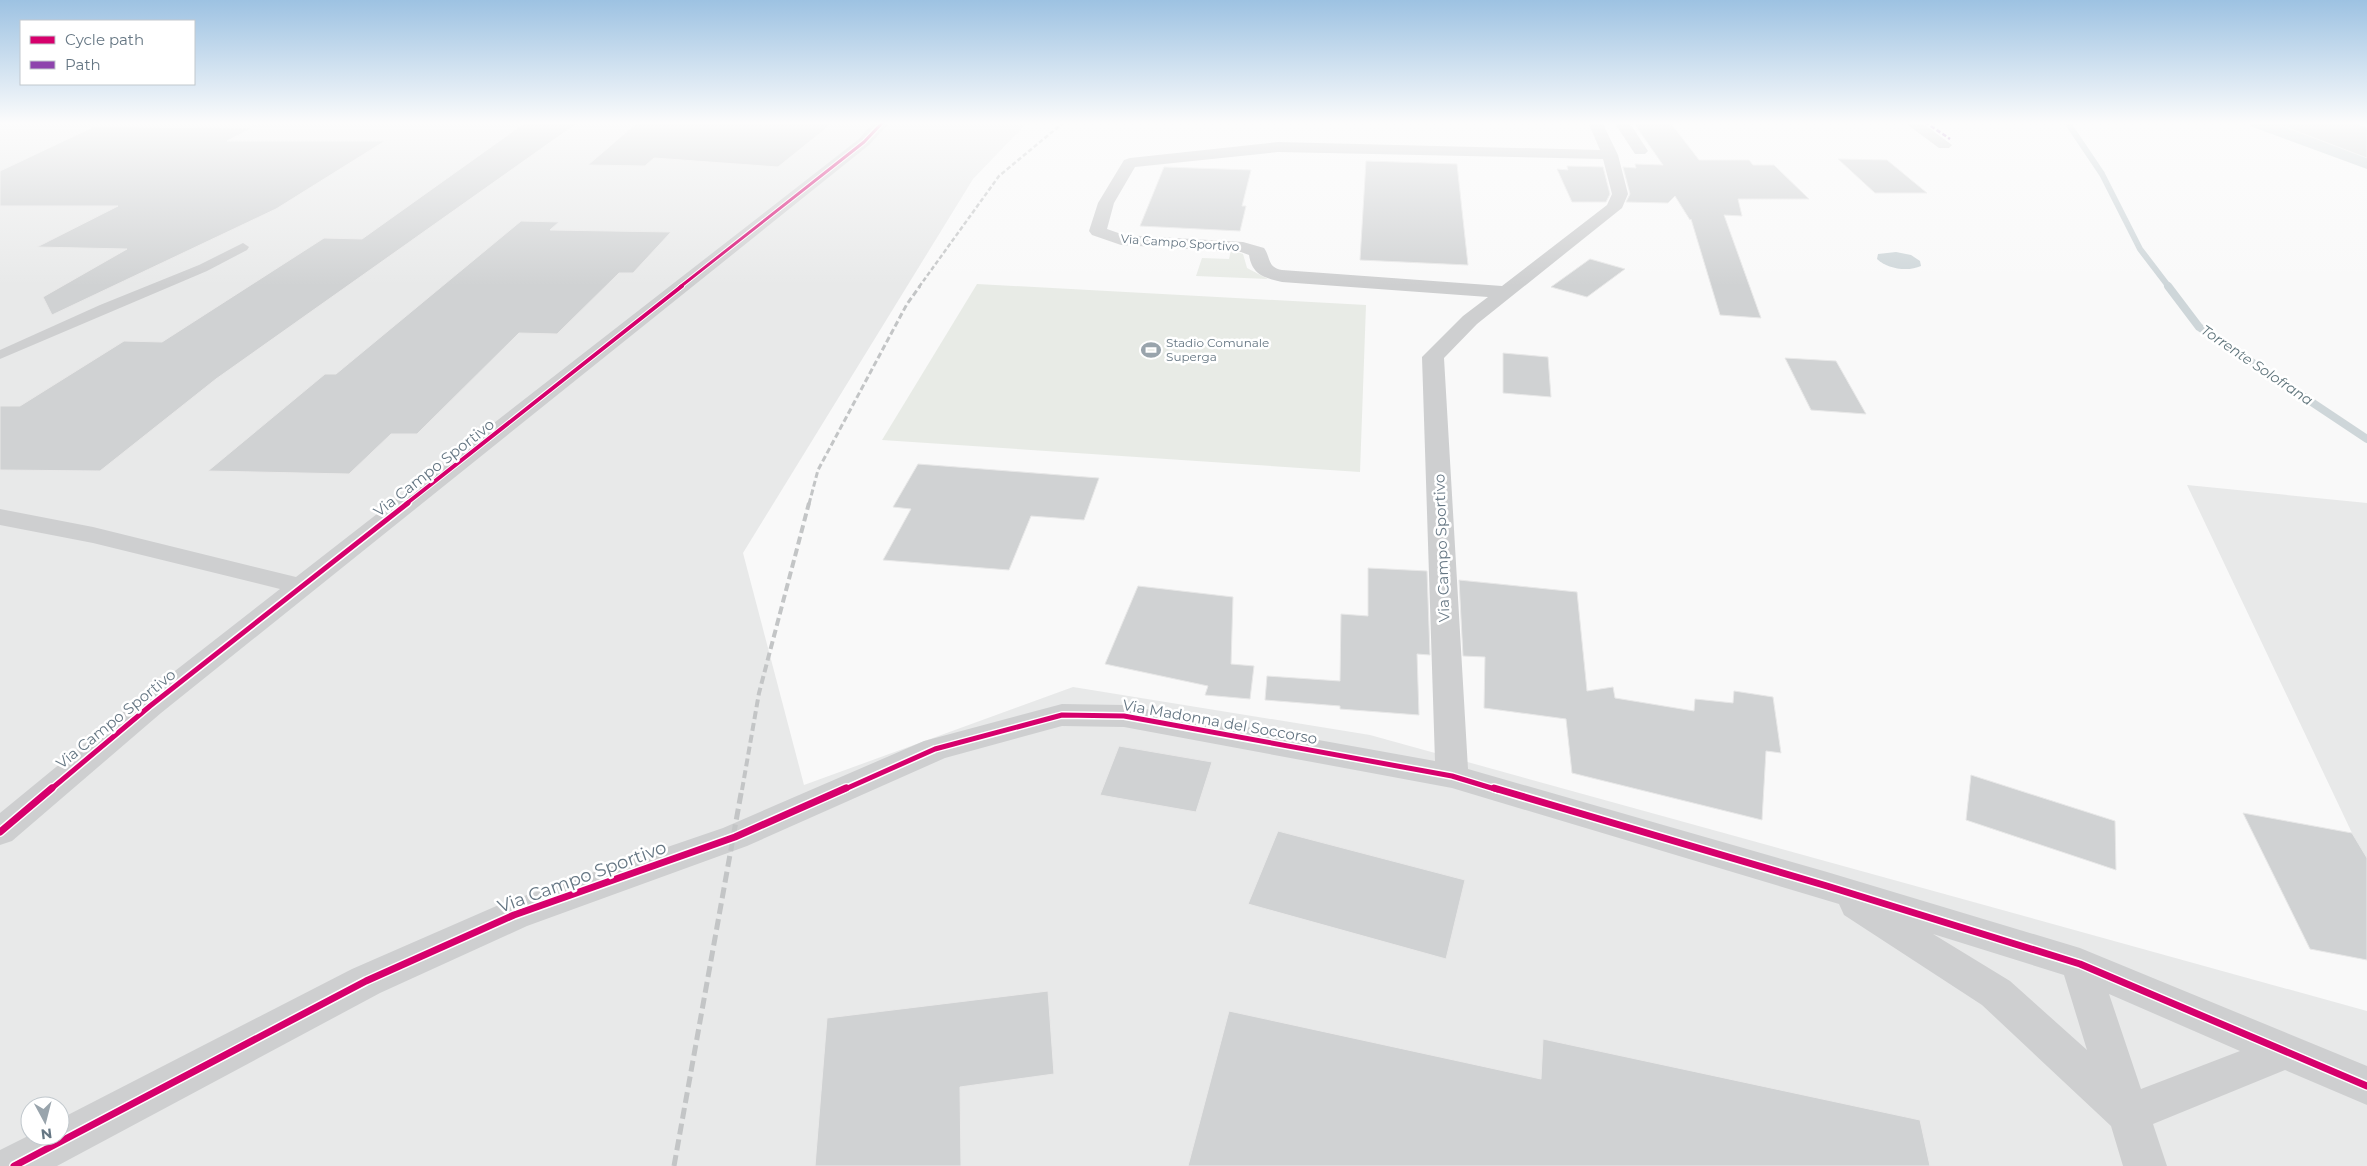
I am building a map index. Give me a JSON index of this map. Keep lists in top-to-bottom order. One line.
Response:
{"streets":{"street":["Via Campo Sportivo","Via Madonna del Soccorso"]},"crossings":[["Via Campo Sportivo","Via Madonna del Soccorso"]],"water":["Torrente Solofrana"],"places":{"sports":["Stadio Comunale Superga"]},"legend":["Cycle path","Path"],"north":"bottom"}
